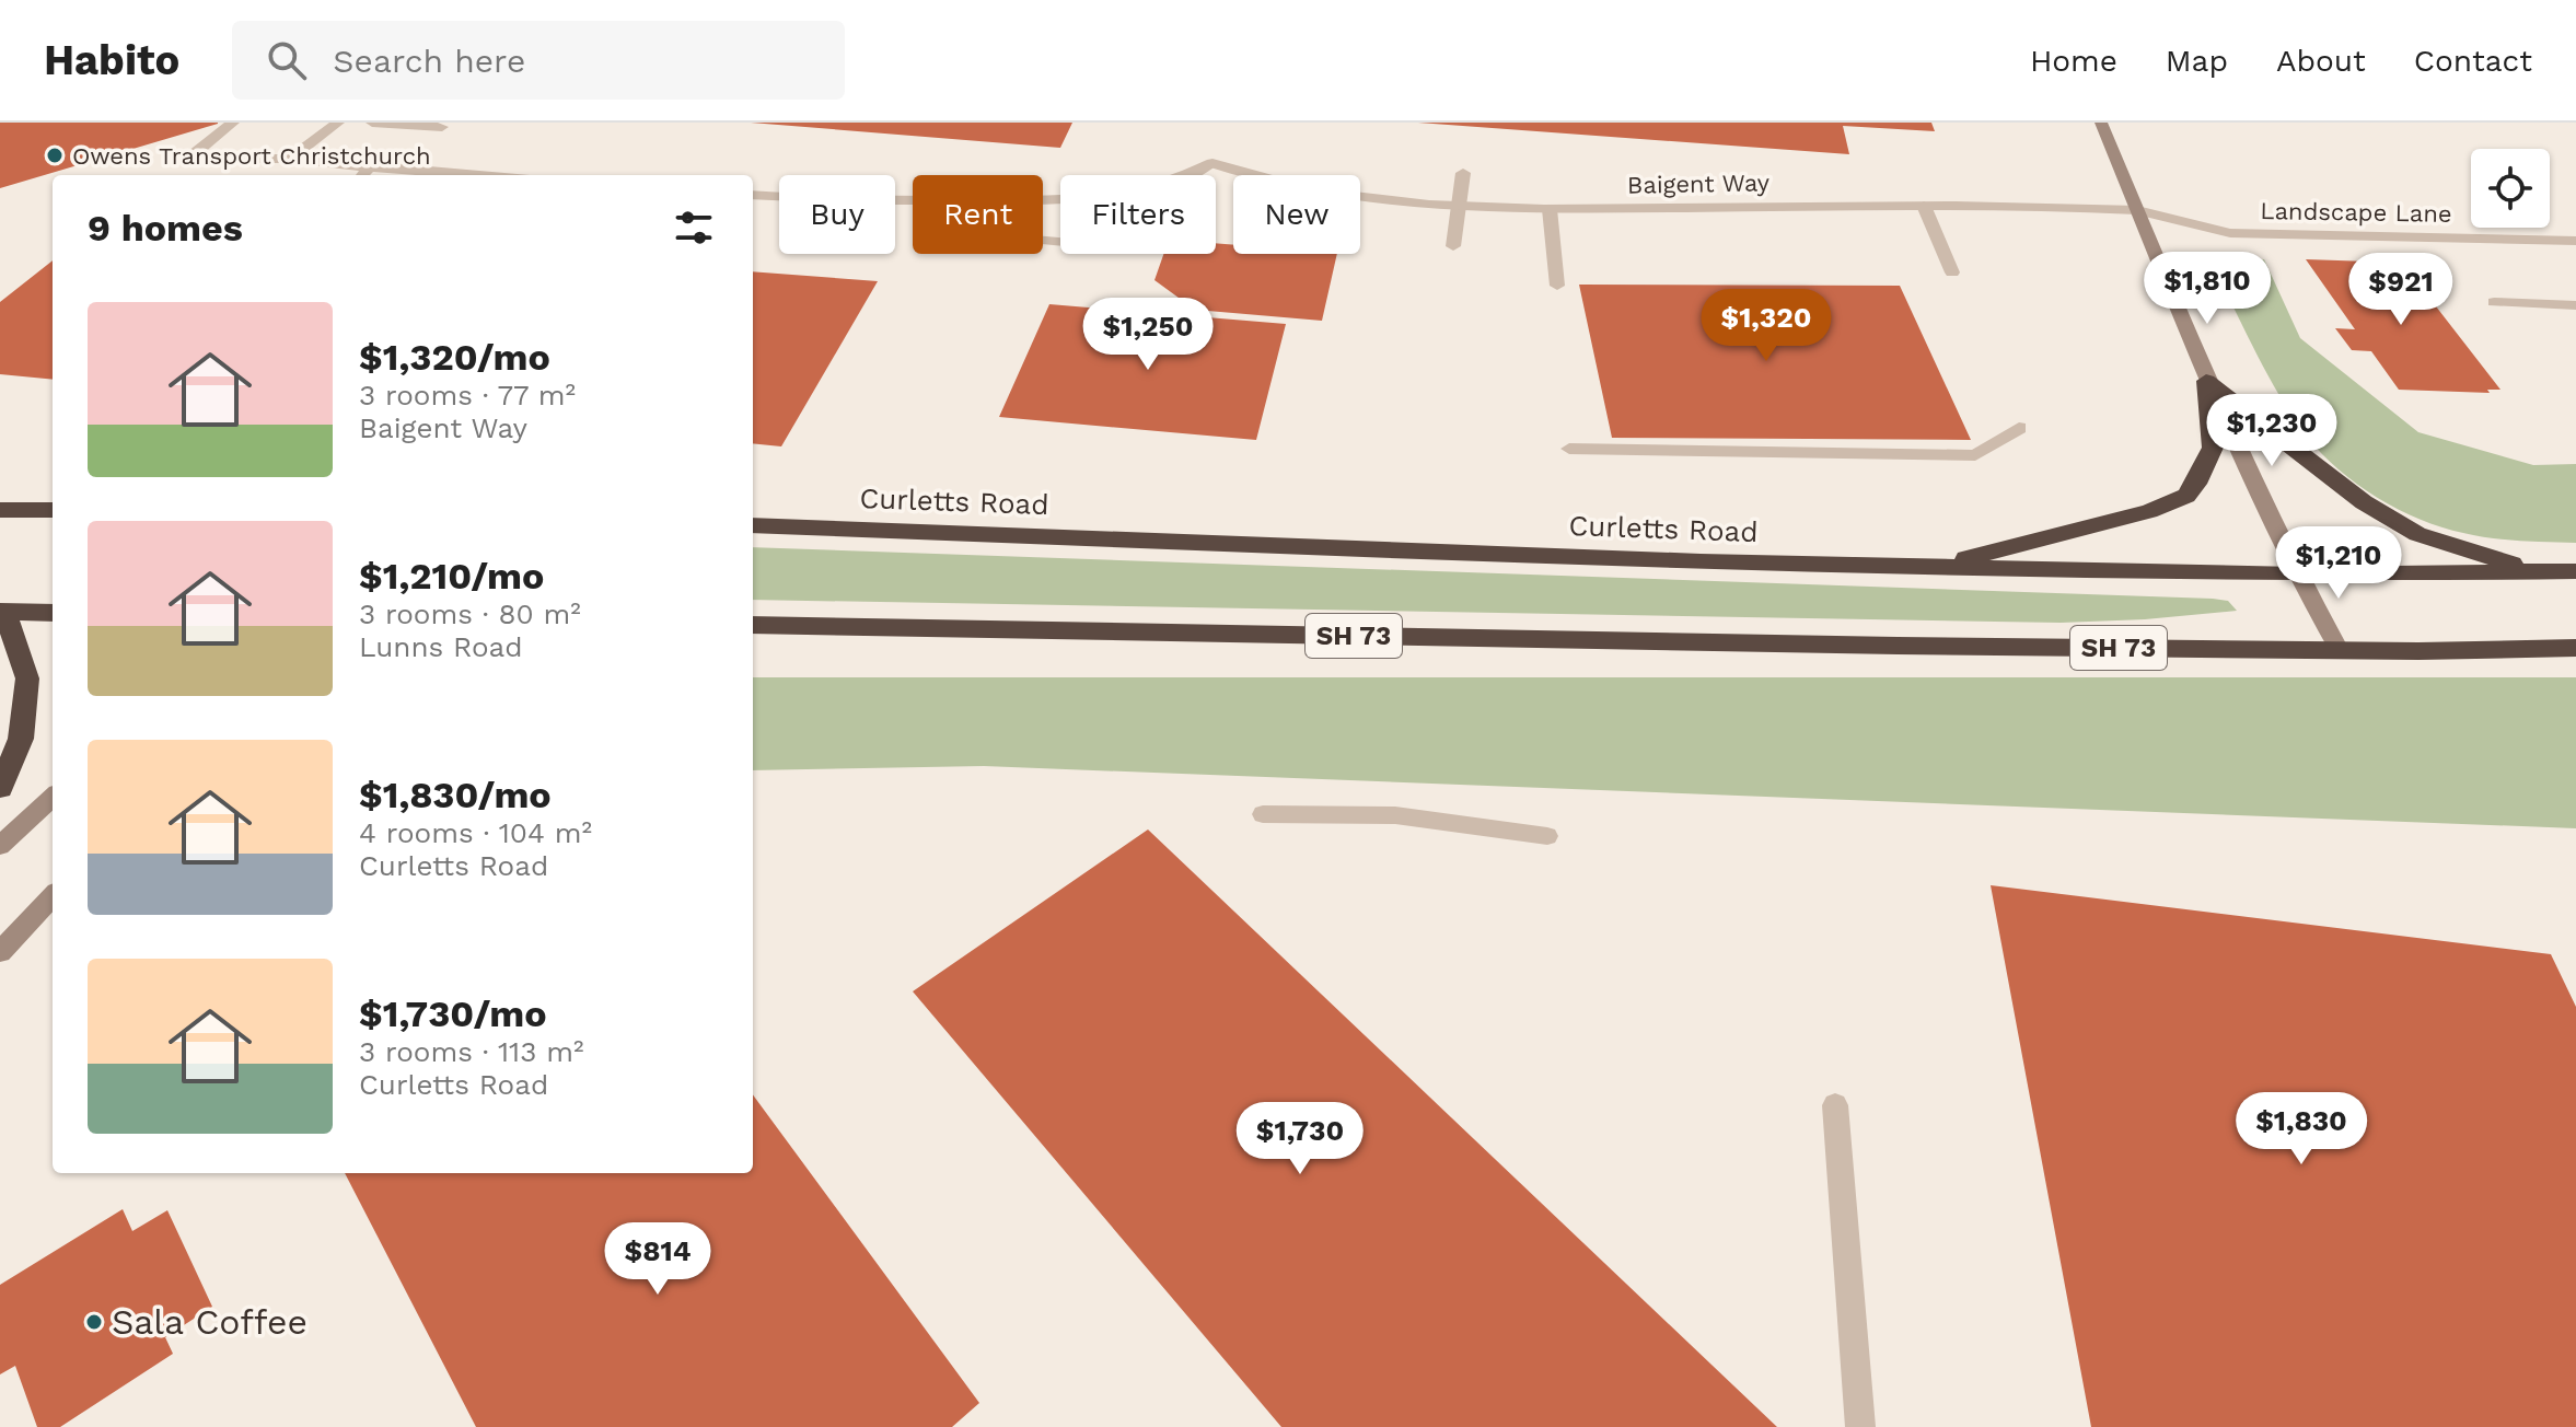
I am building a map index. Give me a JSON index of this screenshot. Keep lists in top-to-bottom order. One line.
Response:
{"streets":{"highway":["Curletts Road","SH 73"],"street":["Baigent Way","Landscape Lane"]},"crossings":[["Baigent Way","Landscape Lane"]],"places":["Owens Transport Christchurch","Sala Coffee"],"page":{"header":"Habito","search":"Search here","nav":["Home","Map","About","Contact"],"chip":["Buy","Rent","Filters","New"],"heading":"9 homes","price":["$1,810","$921","$1,320","$1,250","$1,230","$1,210","$1,830","$1,730","$814"],"list":[{"name":"$1,320/mo","note":"3 rooms · 77 m² · Baigent Way"},{"name":"$1,210/mo","note":"3 rooms · 80 m² · Lunns Road"},{"name":"$1,830/mo","note":"4 rooms · 104 m² · Curletts Road"},{"name":"$1,730/mo","note":"3 rooms · 113 m² · Curletts Road"}]}}
